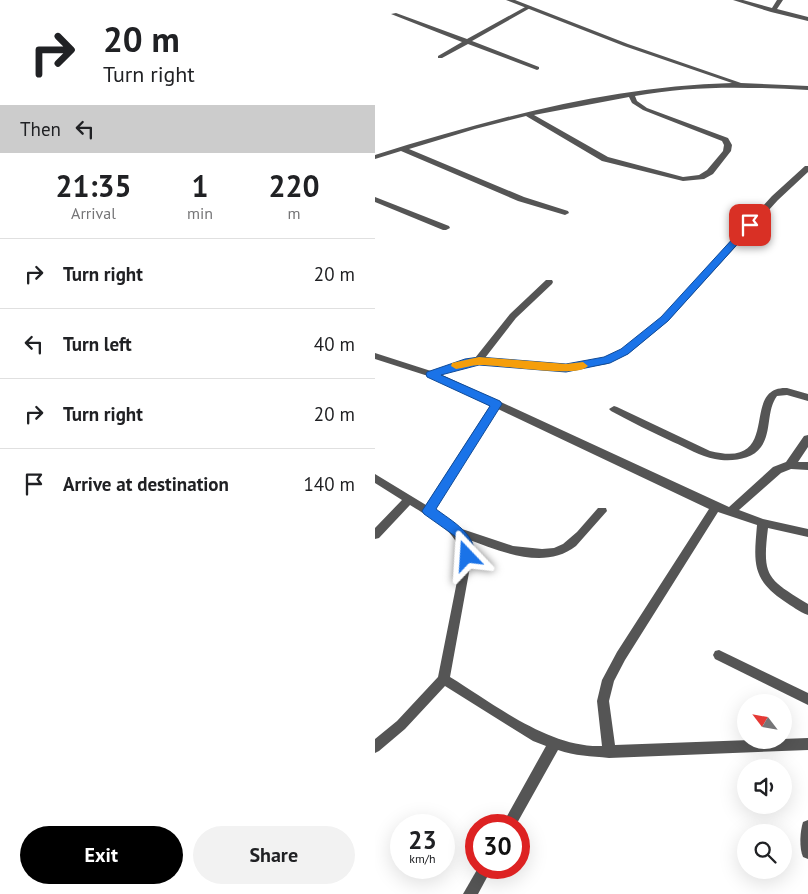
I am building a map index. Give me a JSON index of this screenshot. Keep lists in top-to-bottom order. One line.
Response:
{"north":"top left","page":{"turn":["20 m","Turn right"],"then":"Then","eta":["21:35","Arrival","1","min","220","m"],"list":[{"name":"Turn right","value":"20 m"},{"name":"Turn left","value":"40 m"},{"name":"Turn right","value":"20 m"},{"name":"Arrive at destination","value":"140 m"}],"speed":"23 km/h","limit":"30","buttons":["Exit","Share"]}}
